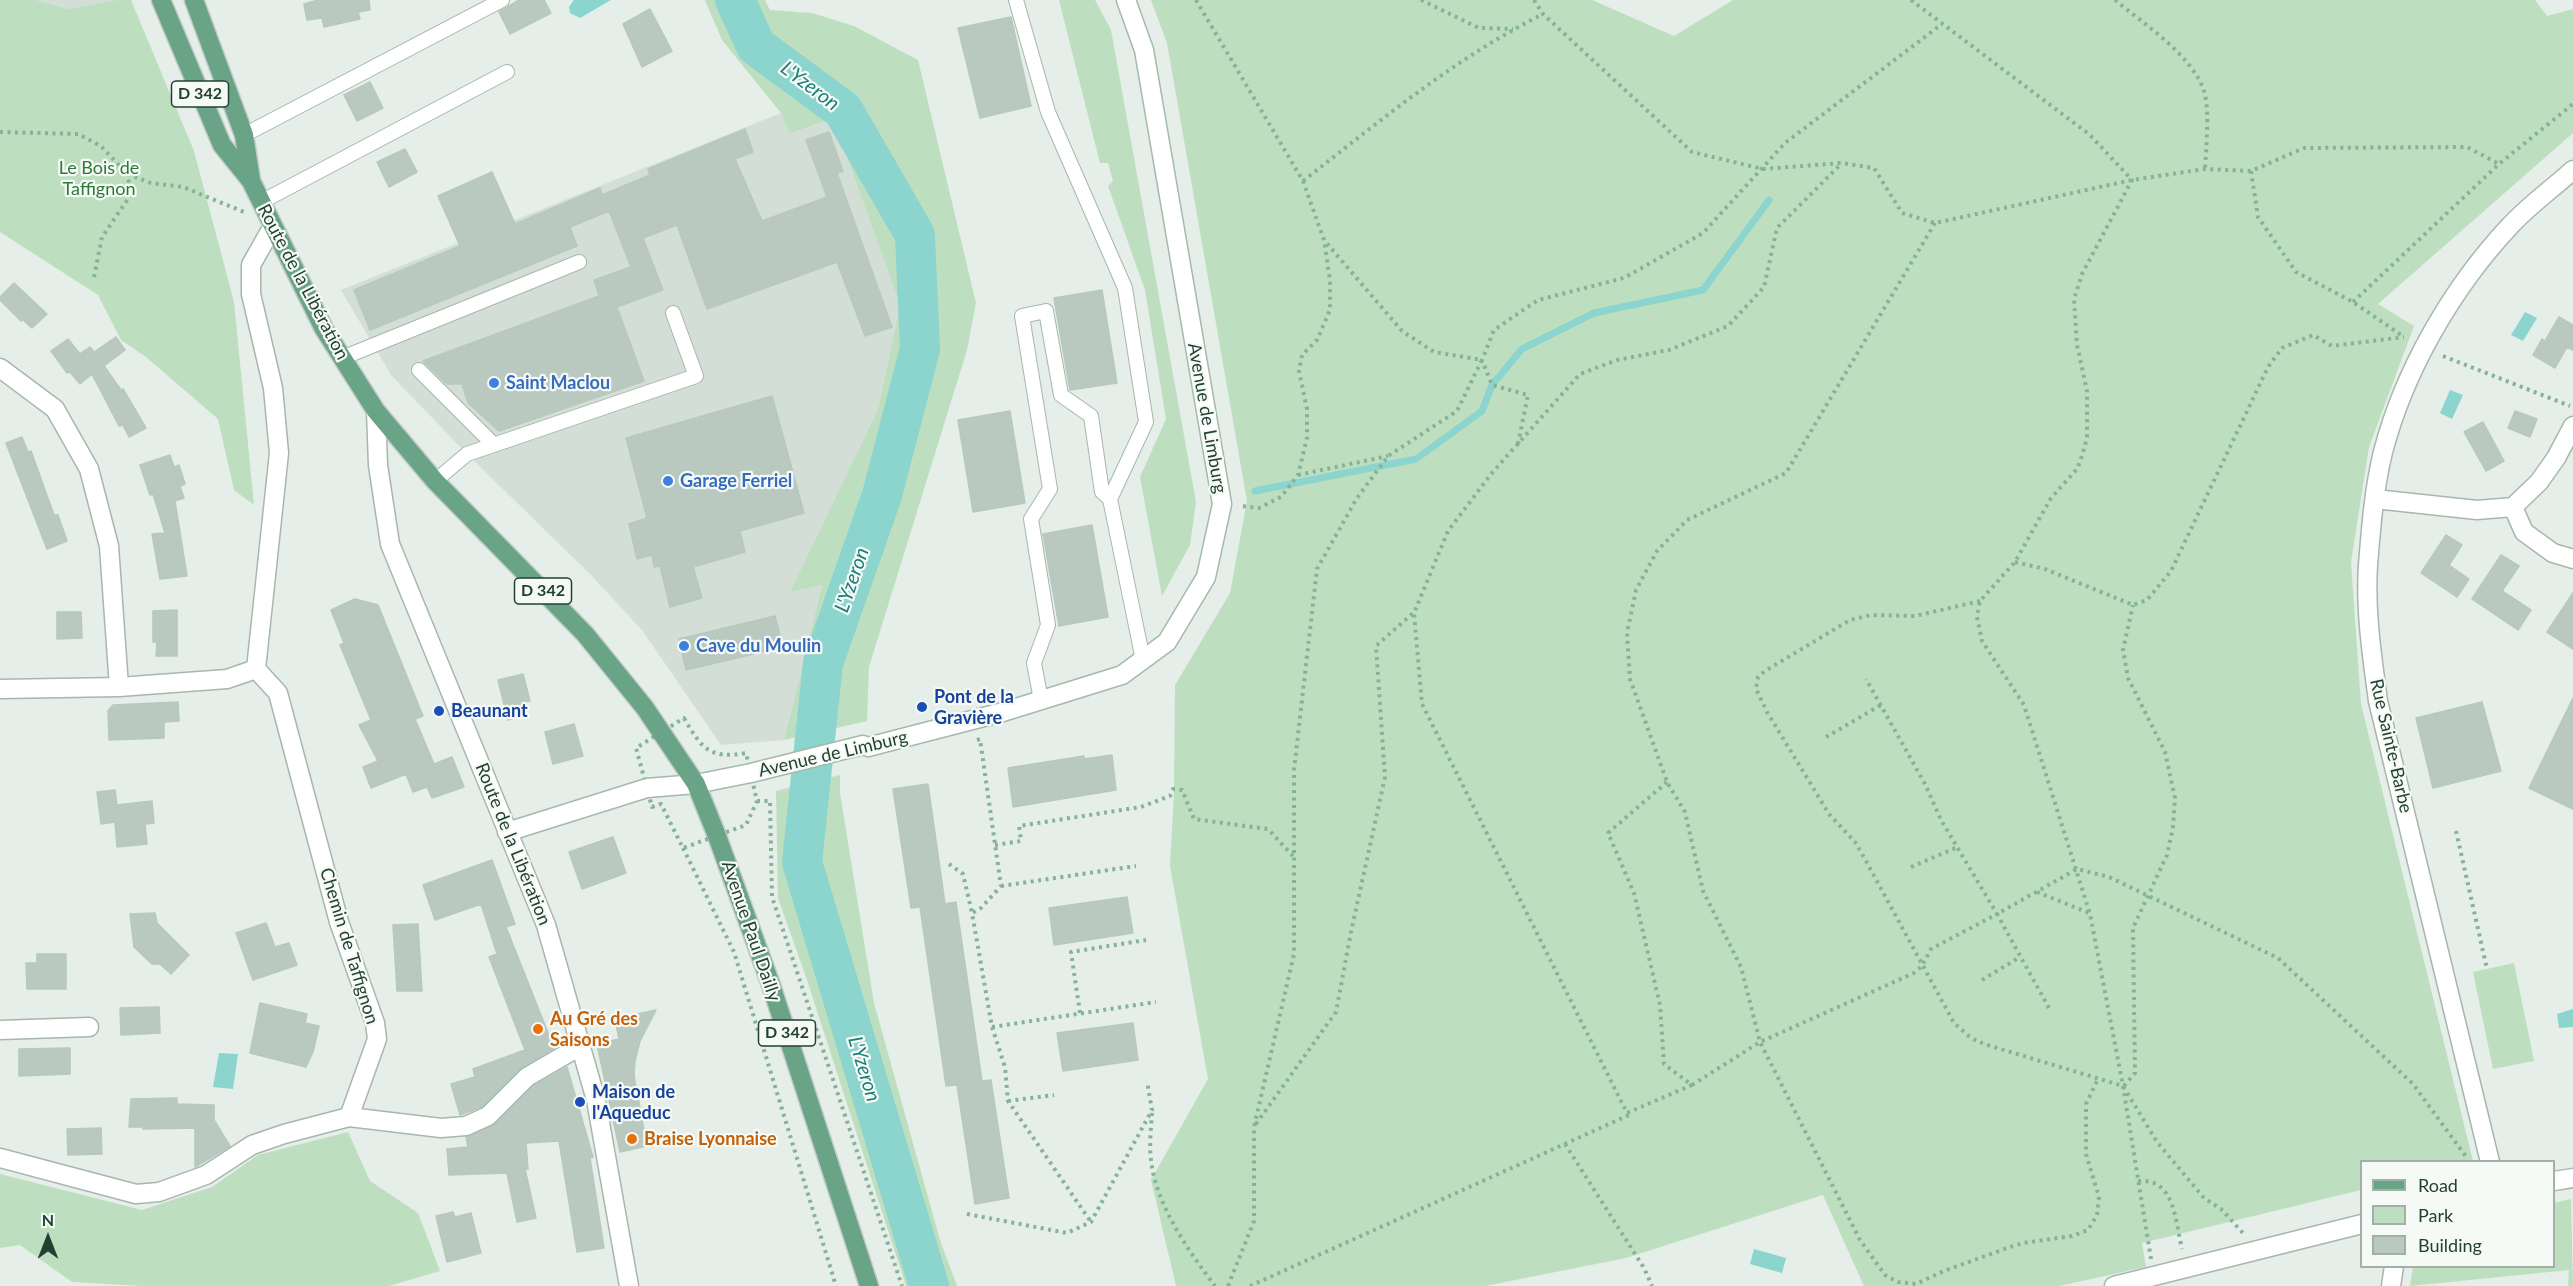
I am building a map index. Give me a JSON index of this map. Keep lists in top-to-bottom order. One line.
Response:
{"streets":{"main road":["D 342","Route de la Libération","Avenue Paul Dailly"],"street":["Avenue de Limburg","Rue Sainte-Barbe","Chemin de Taffignon"]},"crossings":[["Route de la Libération","Avenue de Limburg"],["Route de la Libération","Avenue Paul Dailly"],["Avenue de Limburg","Avenue Paul Dailly"]],"water":["L'Yzeron"],"parks":["Le Bois de Taffignon"],"places":["Saint Maclou","Garage Ferriel","Cave du Moulin","Pont de la Gravière","Beaunant","Au Gré des Saisons","Maison de l'Aqueduc","Braise Lyonnaise"],"legend":["Road","Park","Building"],"north":"top"}
